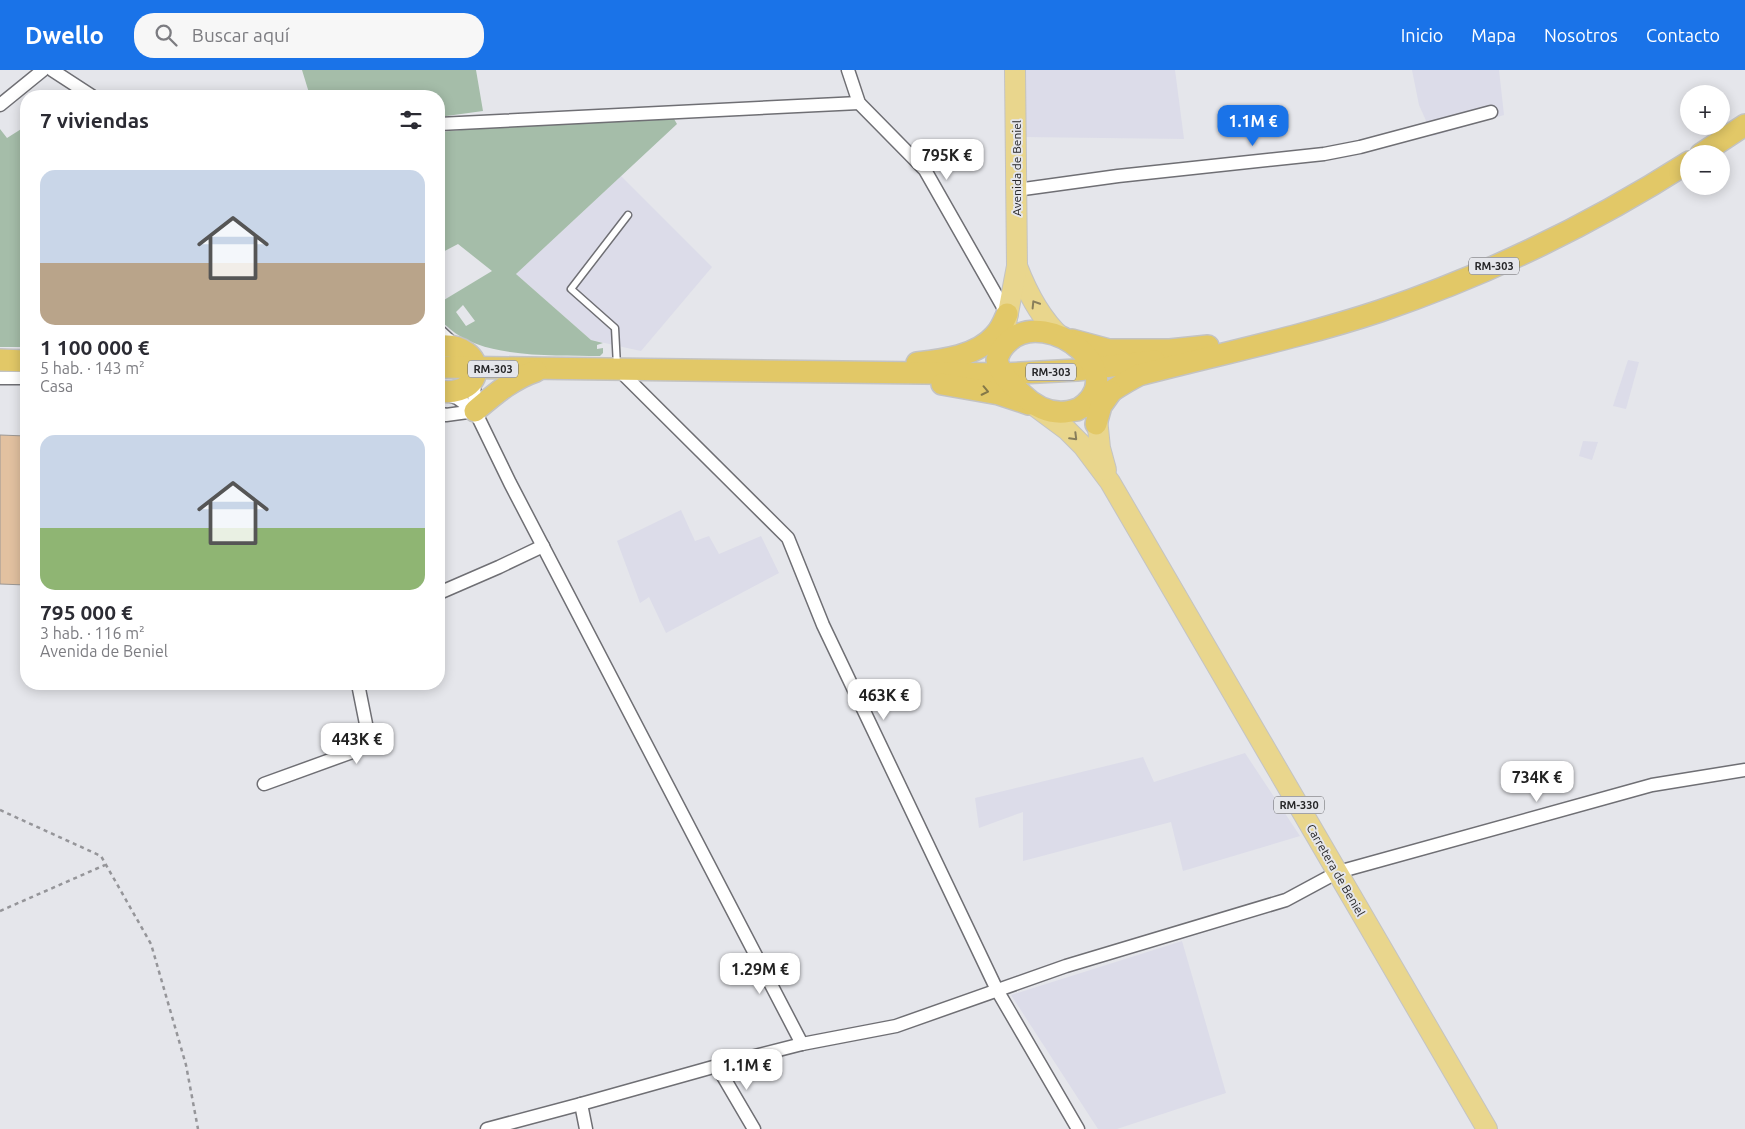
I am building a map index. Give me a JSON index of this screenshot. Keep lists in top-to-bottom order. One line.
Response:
{"streets":{"highway":["RM-303"],"main road":["Avenida de Beniel","RM-330","Carretera de Beniel"]},"page":{"header":"Dwello","search":"Buscar aquí","nav":["Inicio","Mapa","Nosotros","Contacto"],"map_buttons":["+","−"],"heading":"7 viviendas","price":["1.1M €","795K €","463K €","443K €","734K €","1.29M €","1.1M €"],"list":[{"name":"1 100 000 €","note":"5 hab. · 143 m² · Casa"},{"name":"795 000 €","note":"3 hab. · 116 m² · Avenida de Beniel"}]}}
